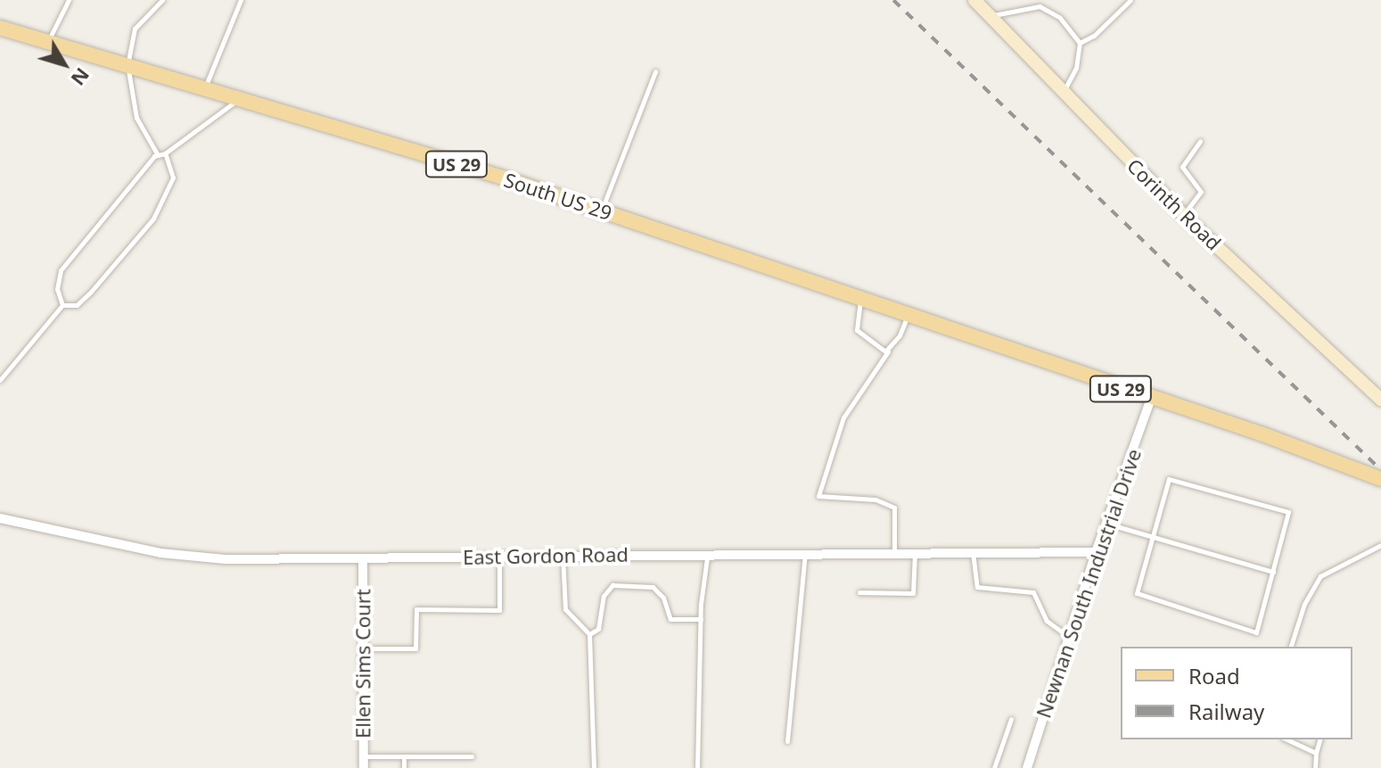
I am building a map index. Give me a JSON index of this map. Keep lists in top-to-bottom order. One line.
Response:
{"streets":{"main road":["US 29","South US 29"],"street":["Corinth Road","East Gordon Road","Newnan South Industrial Drive","Ellen Sims Court"]},"crossings":[["US 29","South US 29"],["US 29","Newnan South Industrial Drive"],["East Gordon Road","Newnan South Industrial Drive"],["East Gordon Road","Ellen Sims Court"]],"legend":["Road","Railway"],"north":"bottom right"}
